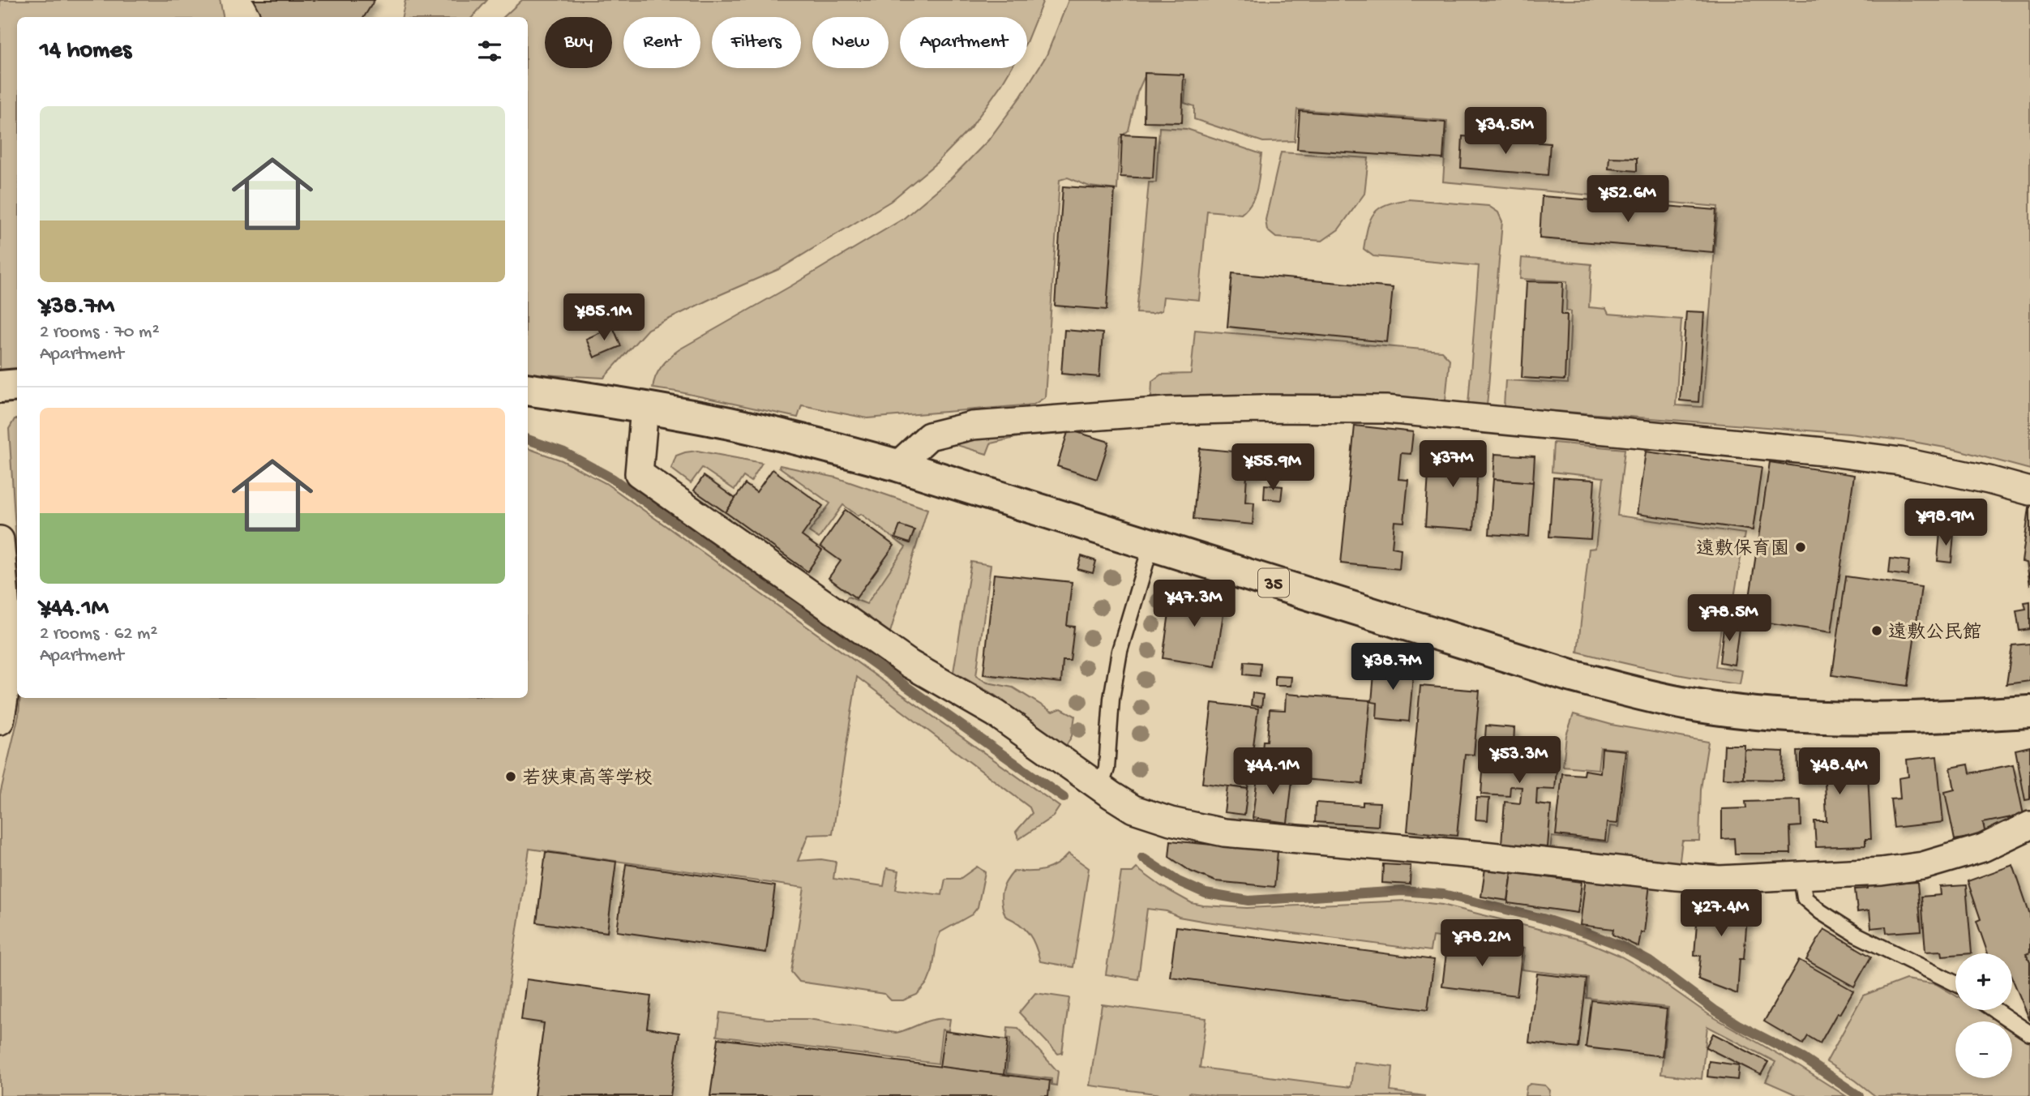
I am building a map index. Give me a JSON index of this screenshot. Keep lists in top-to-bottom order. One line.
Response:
{"streets":{"main road":["35"]},"places":["遠敷保育園","遠敷公民館","若狭東高等学校"],"page":{"chip":["Buy","Rent","Filters","New","Apartment"],"heading":"14 homes","list":[{"name":"¥38.7M","note":"2 rooms · 70 m² · Apartment"},{"name":"¥44.1M","note":"2 rooms · 62 m² · Apartment"}],"price":["¥34.5M","¥52.6M","¥85.1M","¥37M","¥55.9M","¥98.9M","¥47.3M","¥78.5M","¥38.7M","¥53.3M","¥44.1M","¥48.4M","¥27.4M","¥78.2M"],"map_buttons":["+","−"]}}
